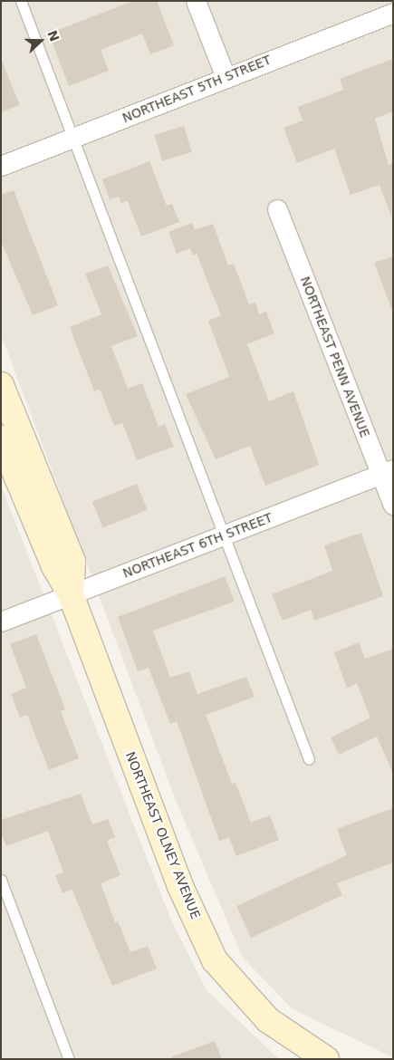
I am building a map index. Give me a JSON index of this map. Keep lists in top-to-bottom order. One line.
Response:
{"streets":{"main road":["NORTHEAST OLNEY AVENUE"],"street":["NORTHEAST 5TH STREET","NORTHEAST PENN AVENUE","NORTHEAST 6TH STREET"]},"crossings":[["NORTHEAST PENN AVENUE","NORTHEAST 6TH STREET"],["NORTHEAST 6TH STREET","NORTHEAST OLNEY AVENUE"]],"north":"right"}
